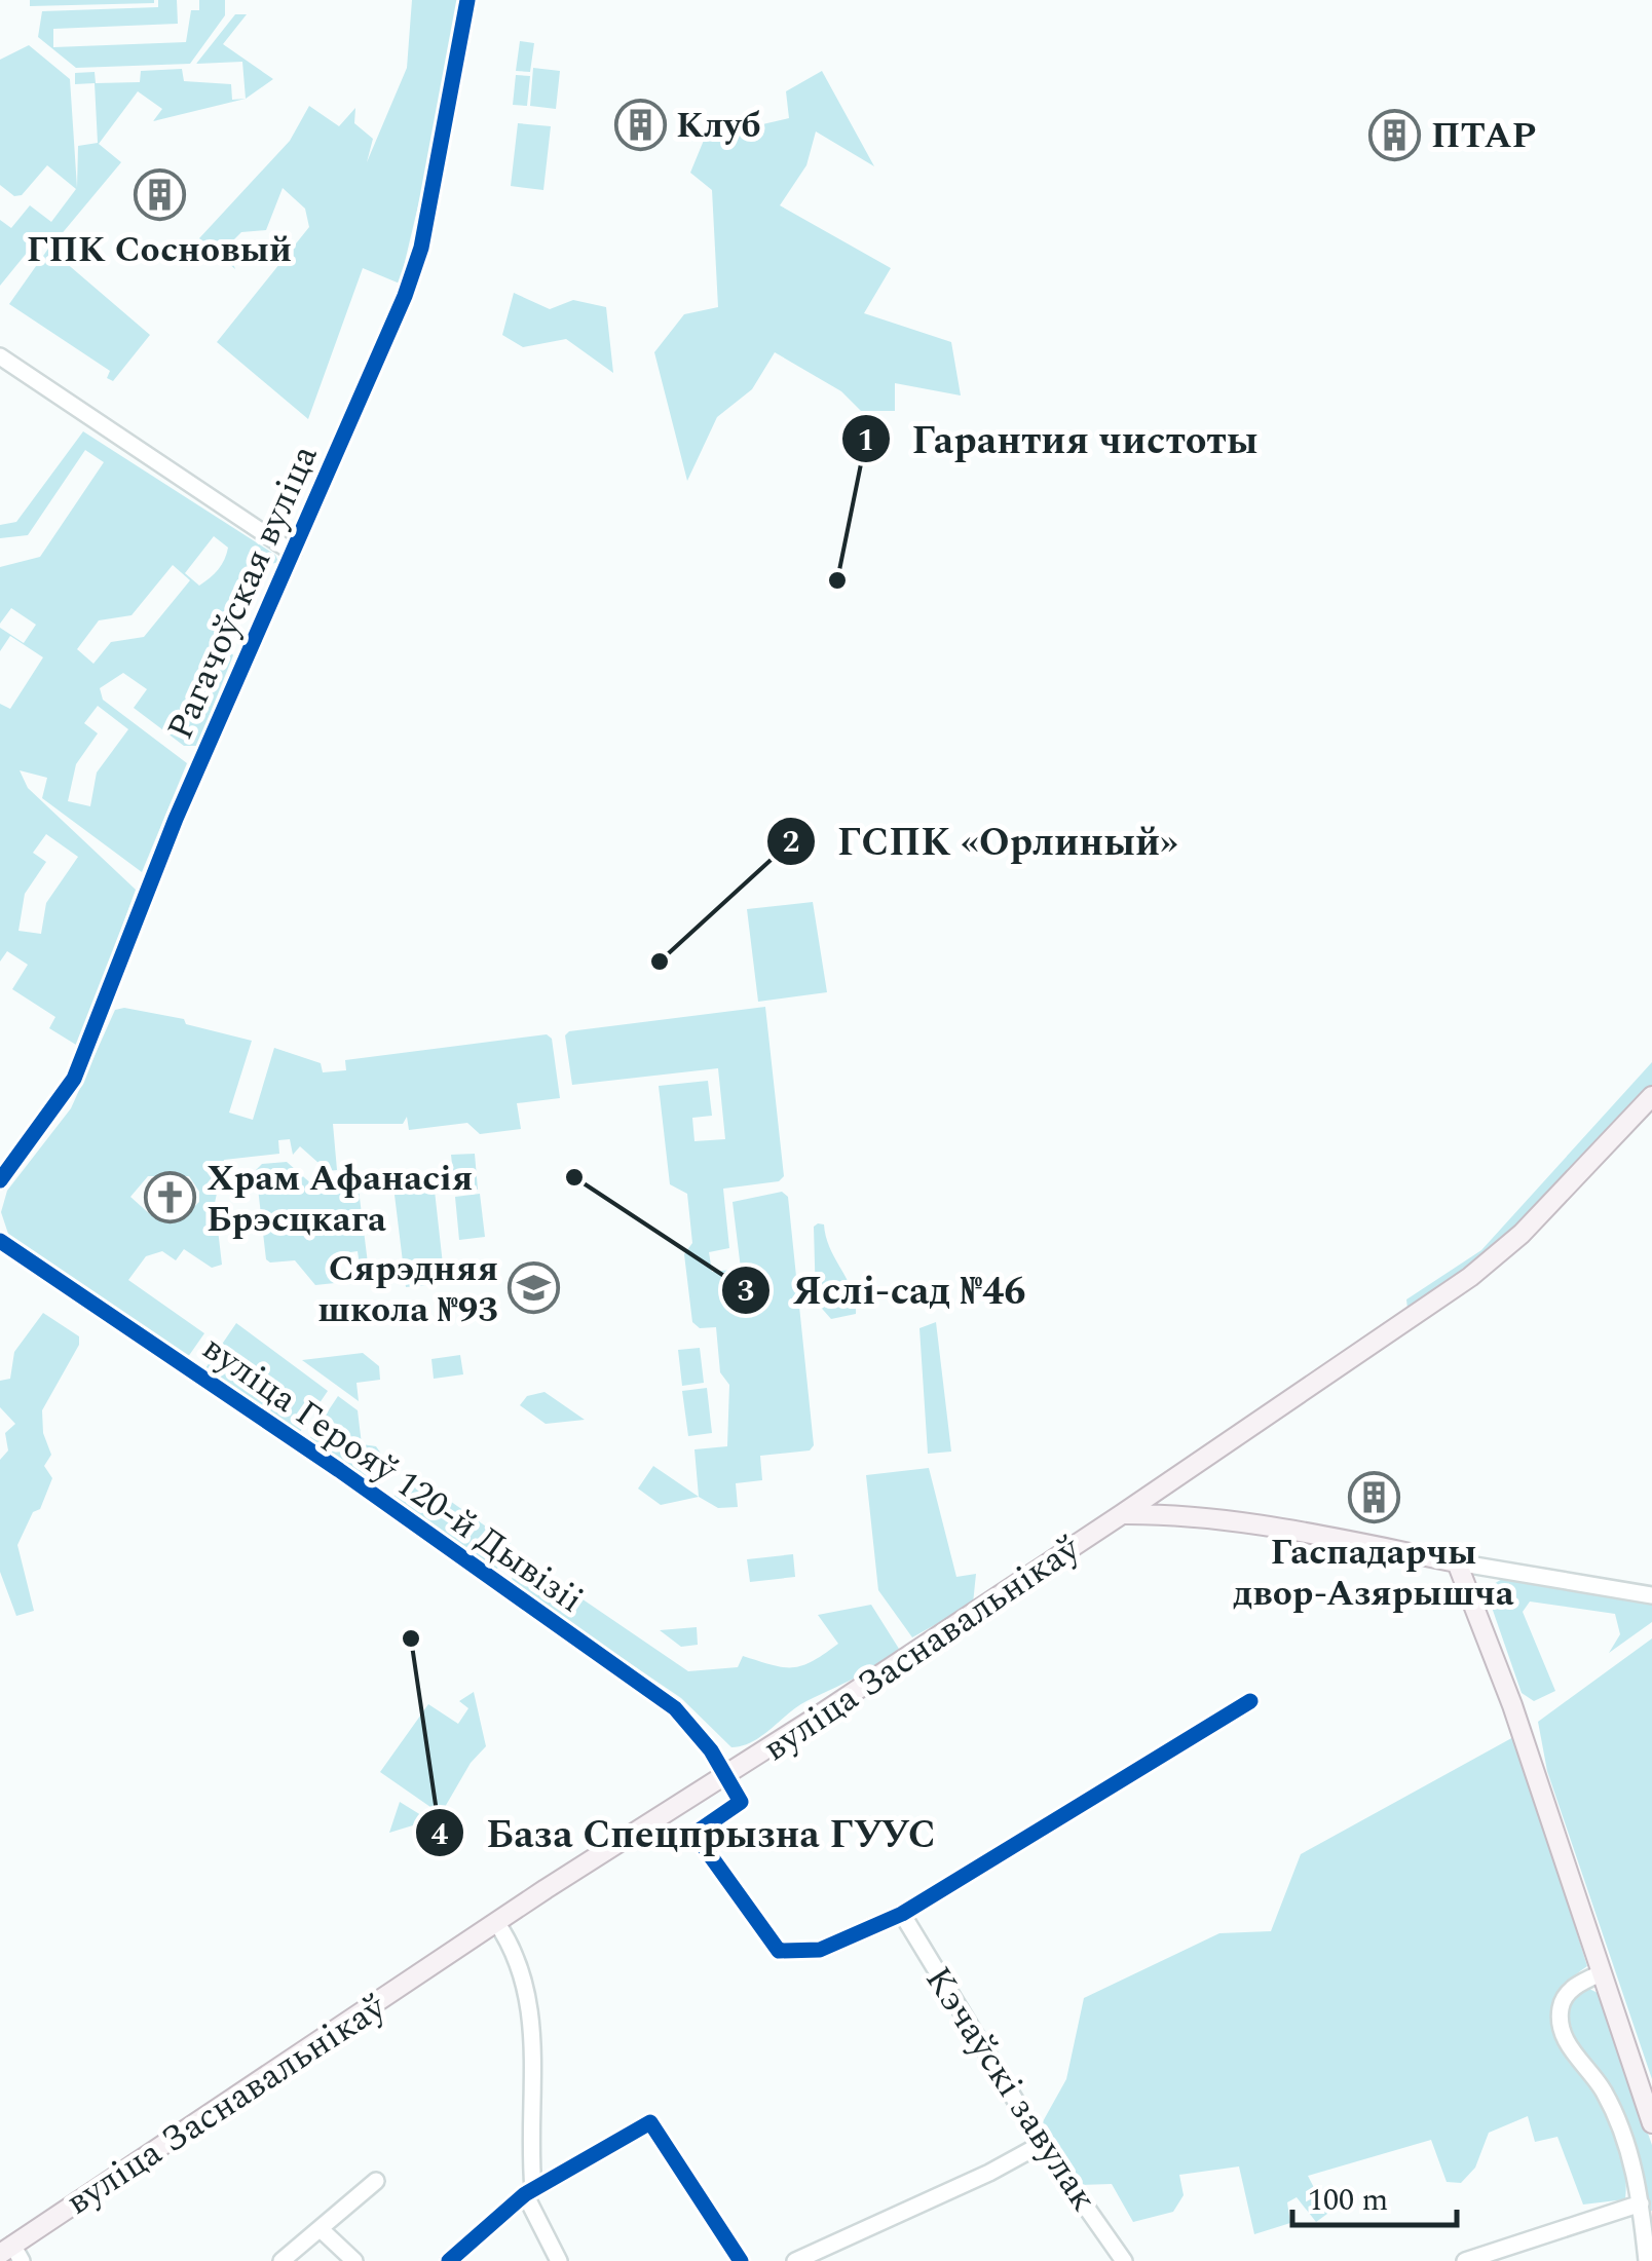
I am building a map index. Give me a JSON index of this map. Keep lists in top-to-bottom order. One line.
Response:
{"streets":{"main road":["вуліца Заснавальнікаў"],"street":["Рагачоўская вуліца","вуліца Герояў 120-й Дывізіі","Кэчаўскі завулак"]},"crossings":[["вуліца Герояў 120-й Дывізіі","вуліца Заснавальнікаў"]],"places":{"building":["Клуб","ПТАР","ГПК Сосновый","Гаспадарчы двор-Азярышча"],"other":["Гарантия чистоты","ГСПК «Орлиный»","Яслі-сад №46","База Спецпрызна ГУУС"],"church":["Храм Афанасія Брэсцкага"],"school or university":["Сярэдняя школа №93"]},"scale_bar":"100 m"}
